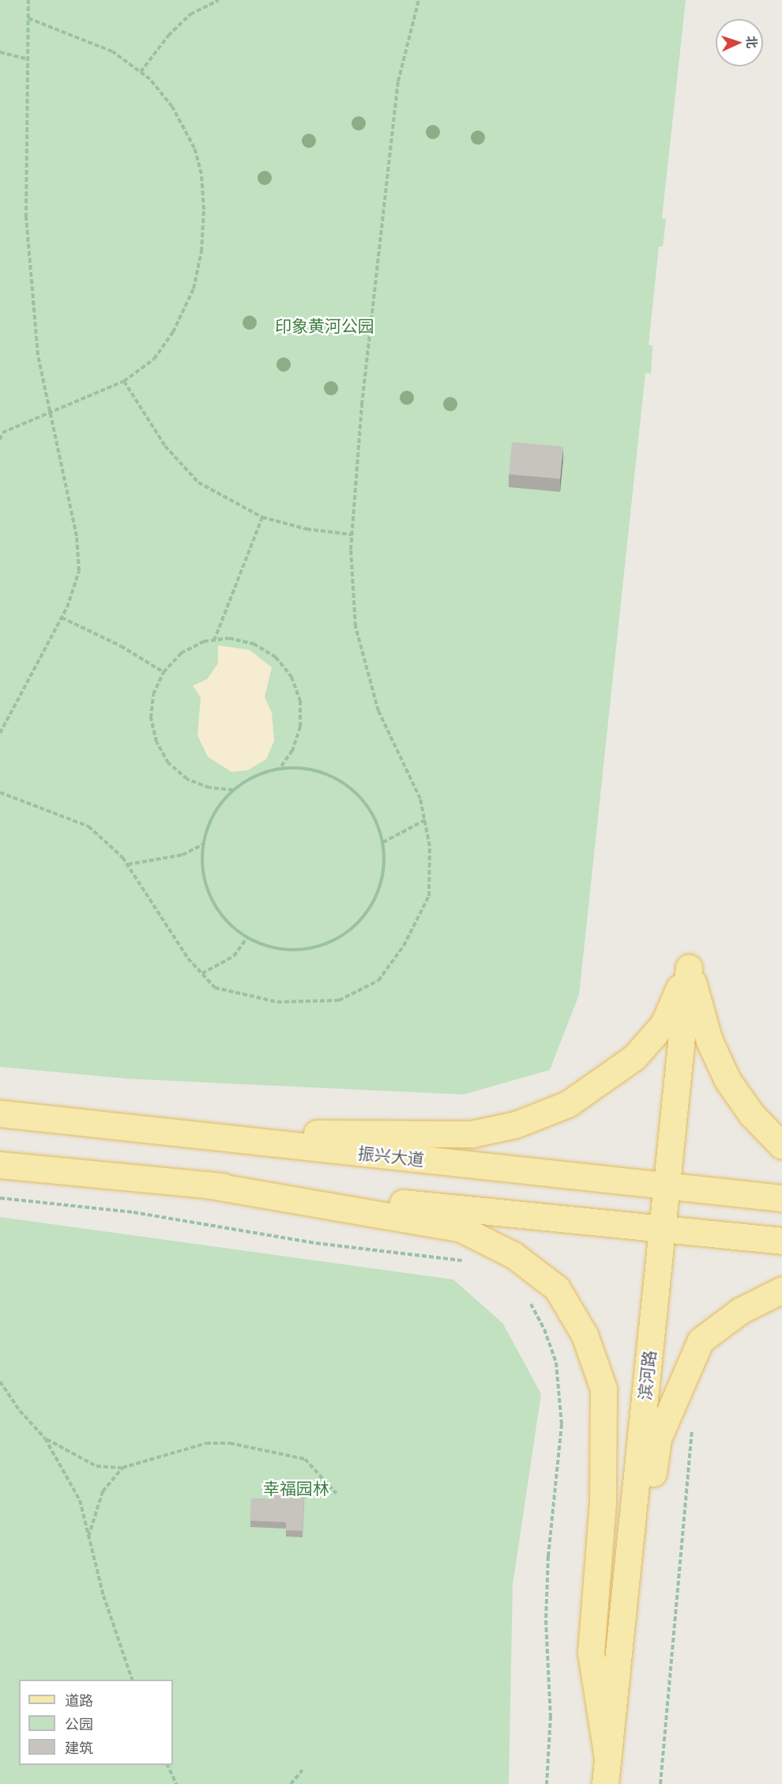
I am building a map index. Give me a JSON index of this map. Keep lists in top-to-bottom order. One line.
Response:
{"streets":{"main road":["振兴大道","滨河路"]},"crossings":[["振兴大道","滨河路"]],"parks":["印象黄河公园","幸福园林"],"legend":["道路","公园","建筑"],"north":"right"}
